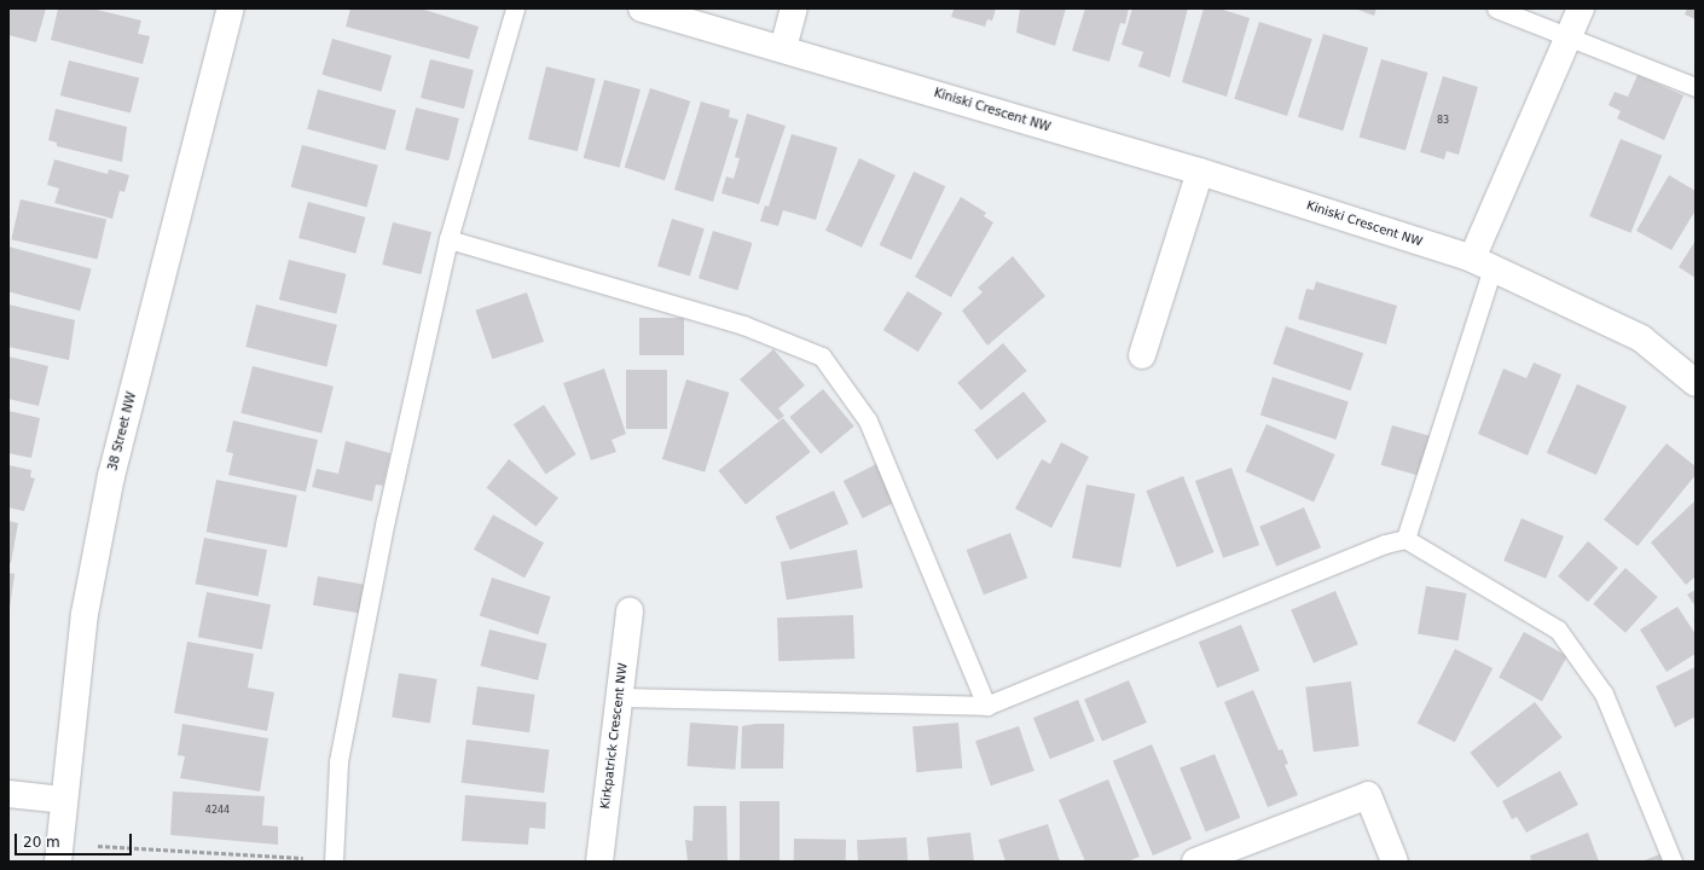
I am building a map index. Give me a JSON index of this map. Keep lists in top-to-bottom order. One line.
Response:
{"streets":{"street":["Kiniski Crescent NW","38 Street NW","Kirkpatrick Crescent NW"]},"house_numbers":["83","4244"],"scale_bar":"20 m"}
